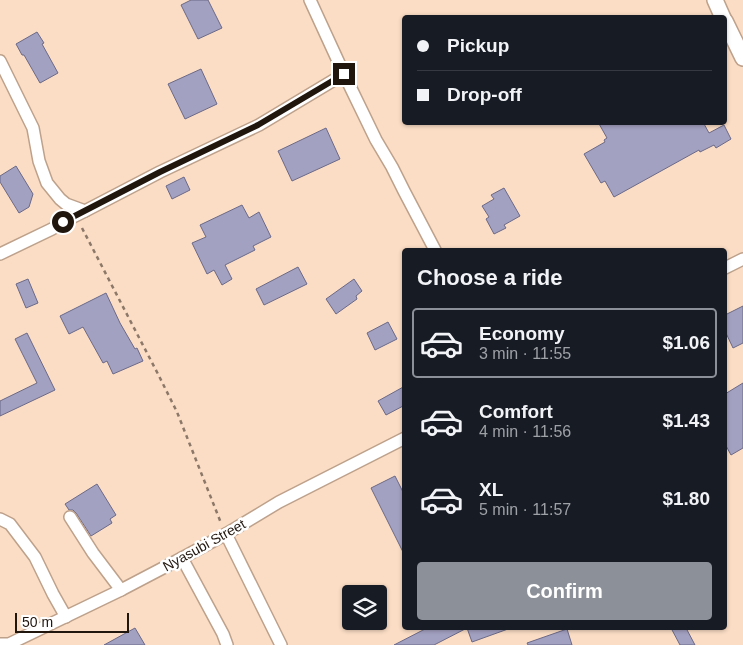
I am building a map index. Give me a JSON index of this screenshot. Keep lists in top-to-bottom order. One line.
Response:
{"streets":{"street":["Nyasubi Street"]},"scale_bar":"50 m","page":{"banner":["Pickup","Drop-off"],"heading":"Choose a ride","list":[{"name":"Economy","note":"3 min · 11:55","value":"$1.06"},{"name":"Comfort","note":"4 min · 11:56","value":"$1.43"},{"name":"XL","note":"5 min · 11:57","value":"$1.80"}],"buttons":"Confirm","scale":"50 m"}}
